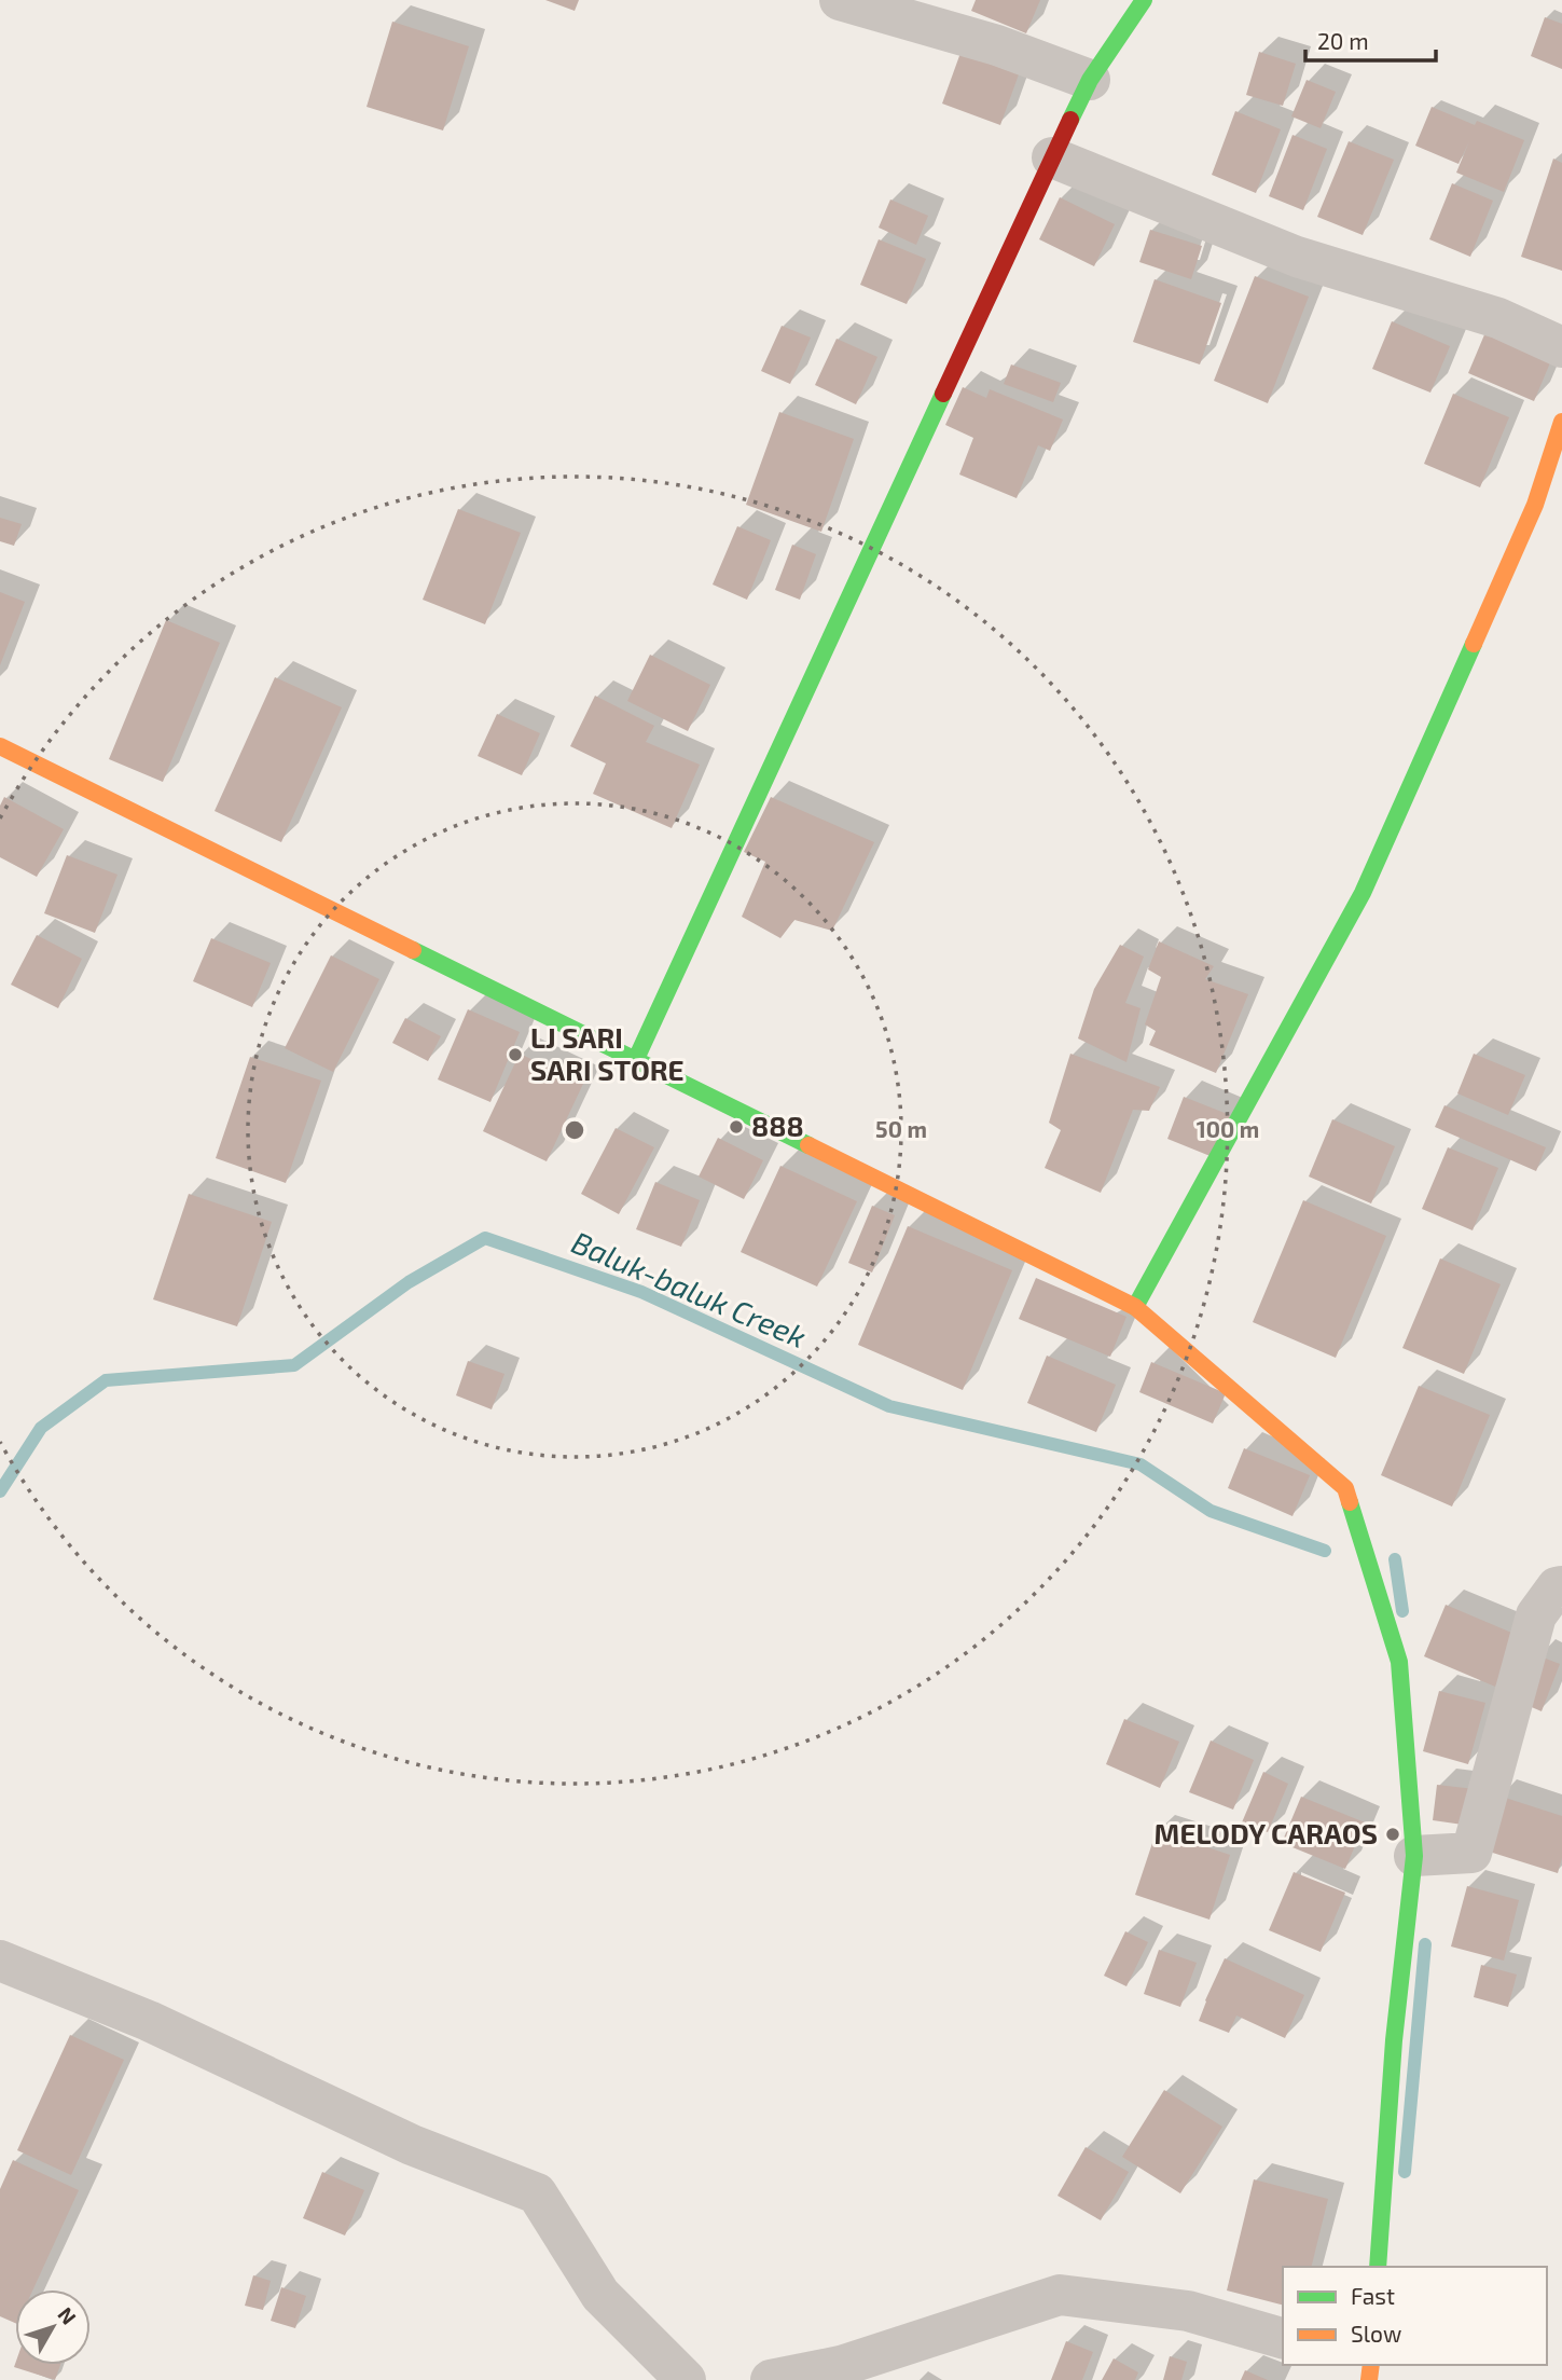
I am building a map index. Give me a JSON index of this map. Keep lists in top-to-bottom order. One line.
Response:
{"water":["Baluk-baluk Creek"],"places":["LJ SARI SARI STORE","888","MELODY CARAOS"],"legend":["Fast","Slow"],"scale_bar":"20 m","north":"top right","rings":["50 m","100 m"]}
